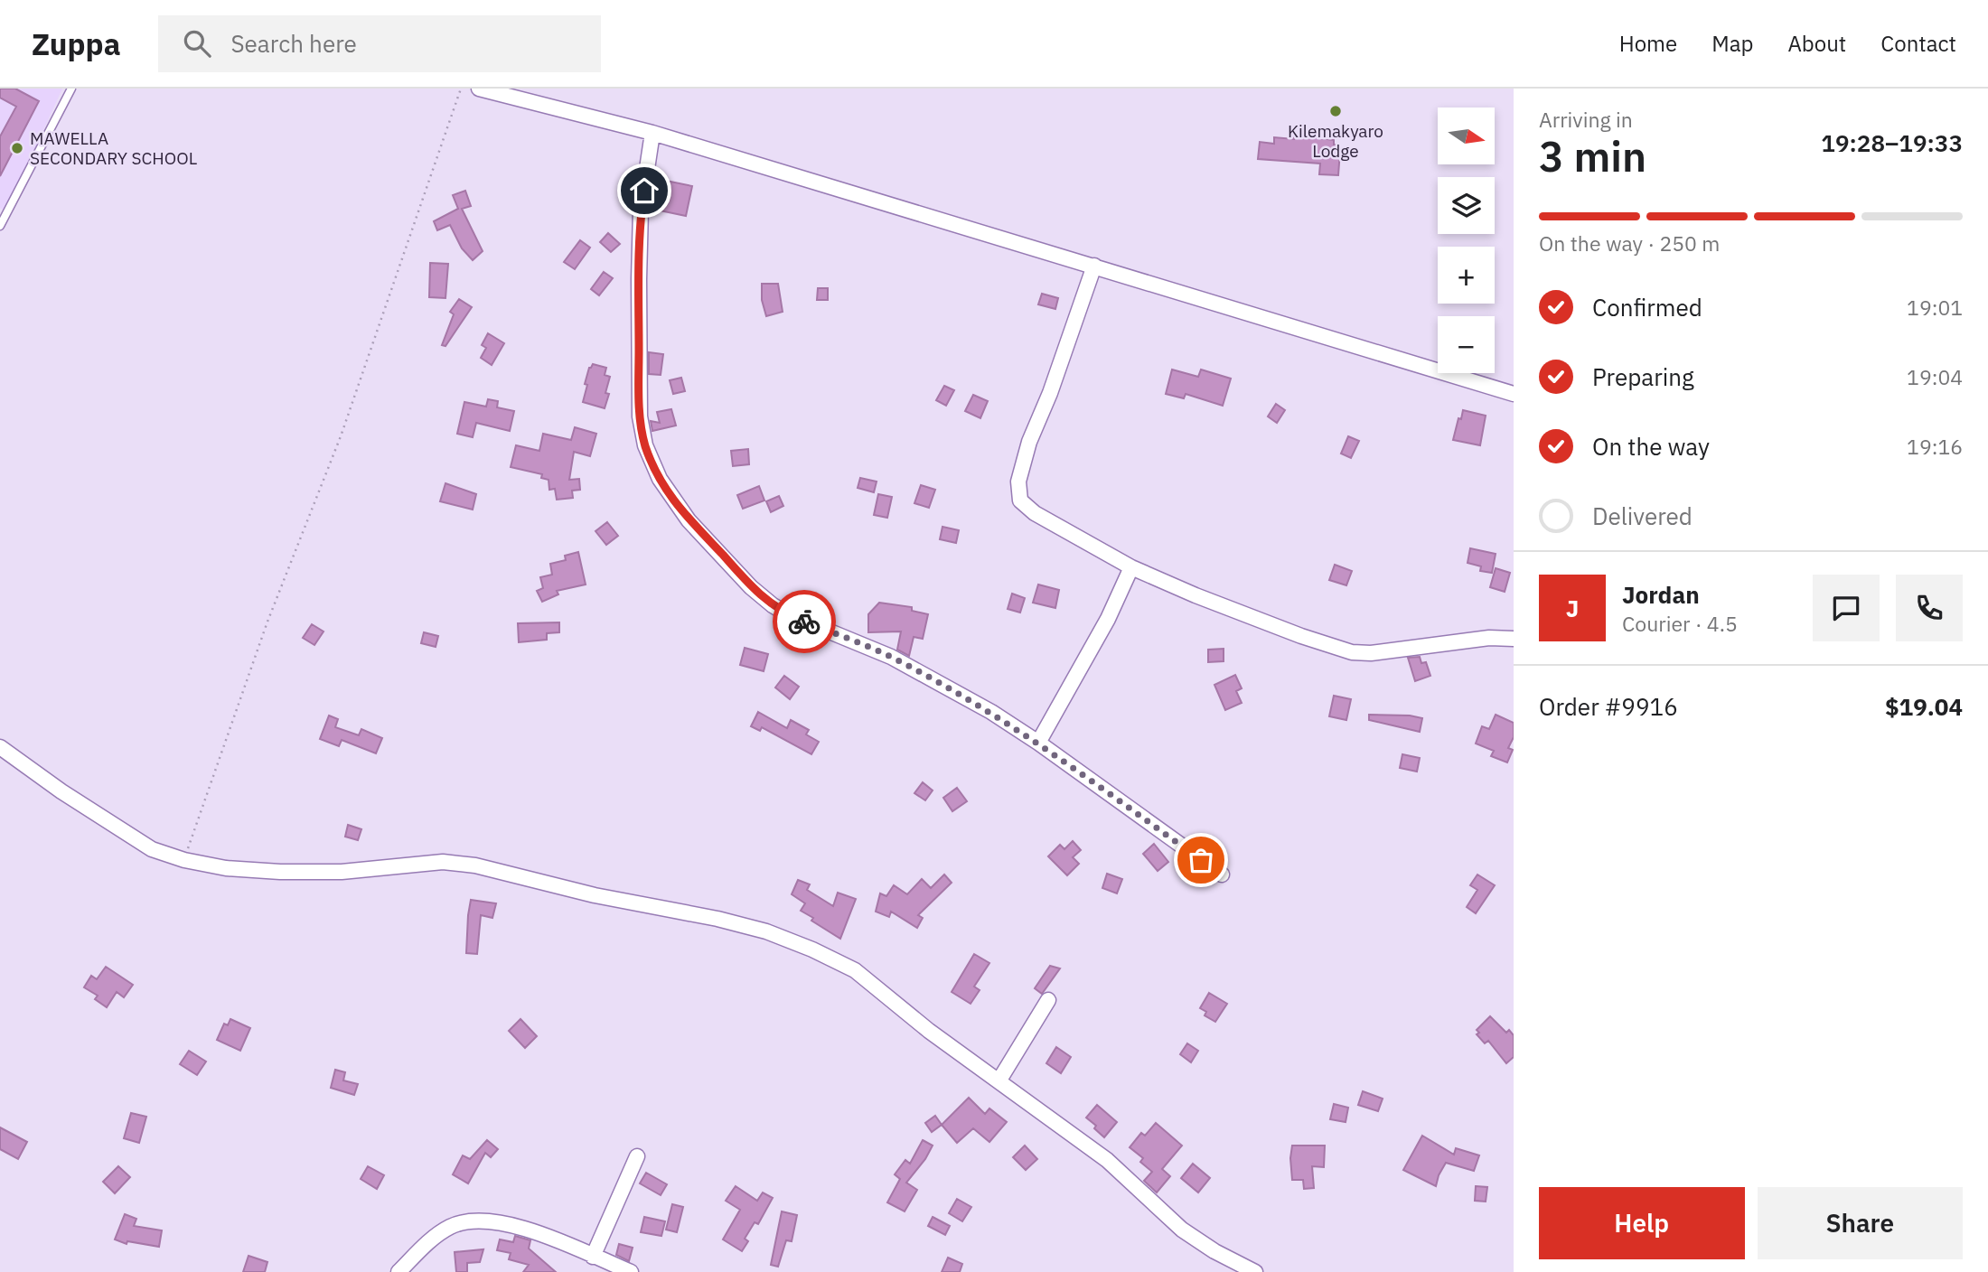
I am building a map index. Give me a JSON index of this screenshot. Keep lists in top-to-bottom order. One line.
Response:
{"places":["Kilemakyaro Lodge","MAWELLA SECONDARY SCHOOL"],"north":"right","page":{"header":"Zuppa","search":"Search here","nav":["Home","Map","About","Contact"],"heading":["3 min","Arriving in","19:28–19:33"],"panel":["Jordan","Courier · 4.5","Order #9916","$19.04"],"map_buttons":["+","−"],"bar":"On the way · 250 m","list":[["Confirmed","19:01"],["Preparing","19:04"],["On the way","19:16"],"Delivered"],"round":"J","buttons":["Help","Share"]}}
